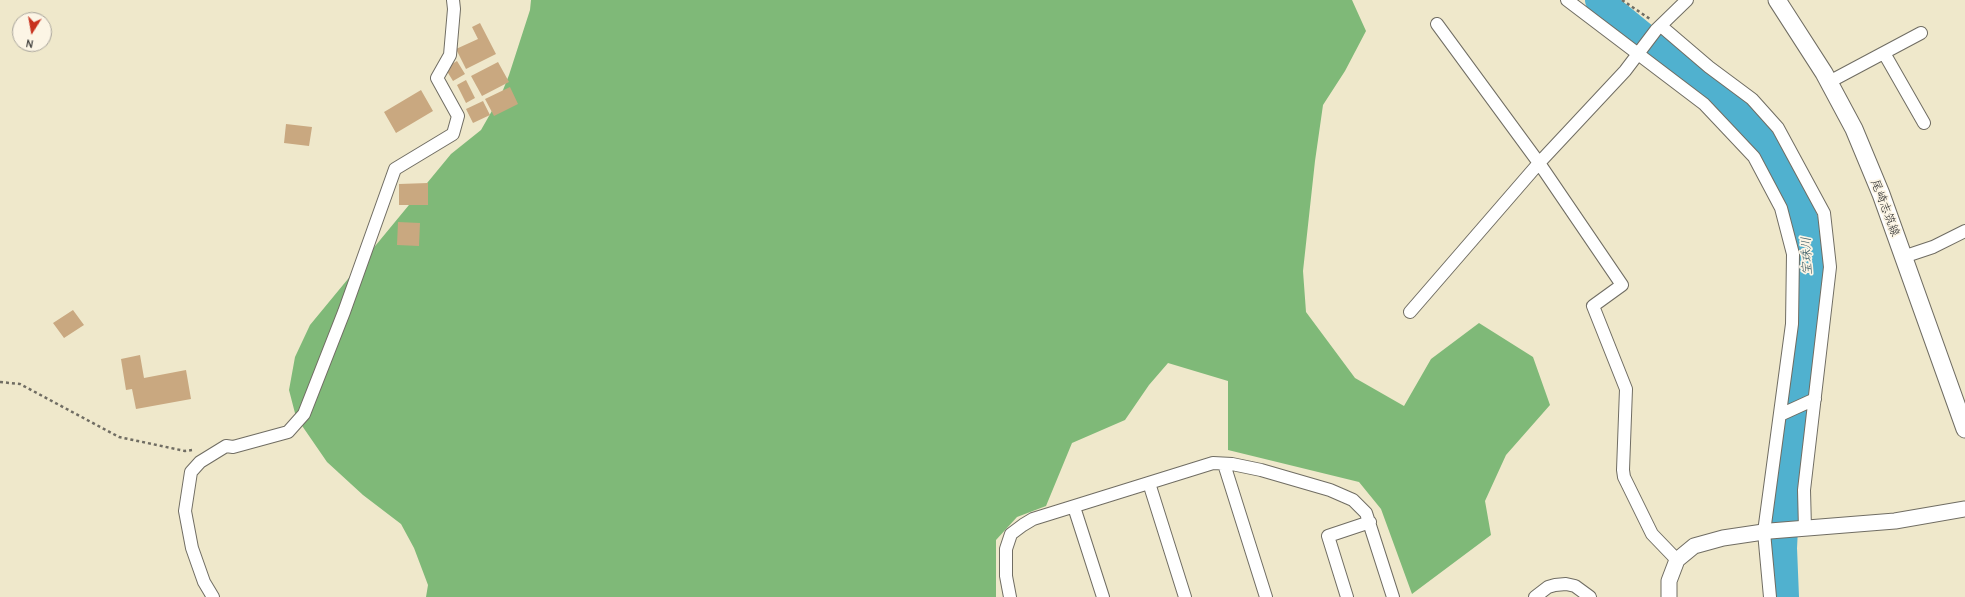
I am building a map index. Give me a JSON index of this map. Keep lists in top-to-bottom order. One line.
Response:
{"streets":{"main road":["尾崎志筑線"]},"water":["宝珠川"],"north":"bottom"}
